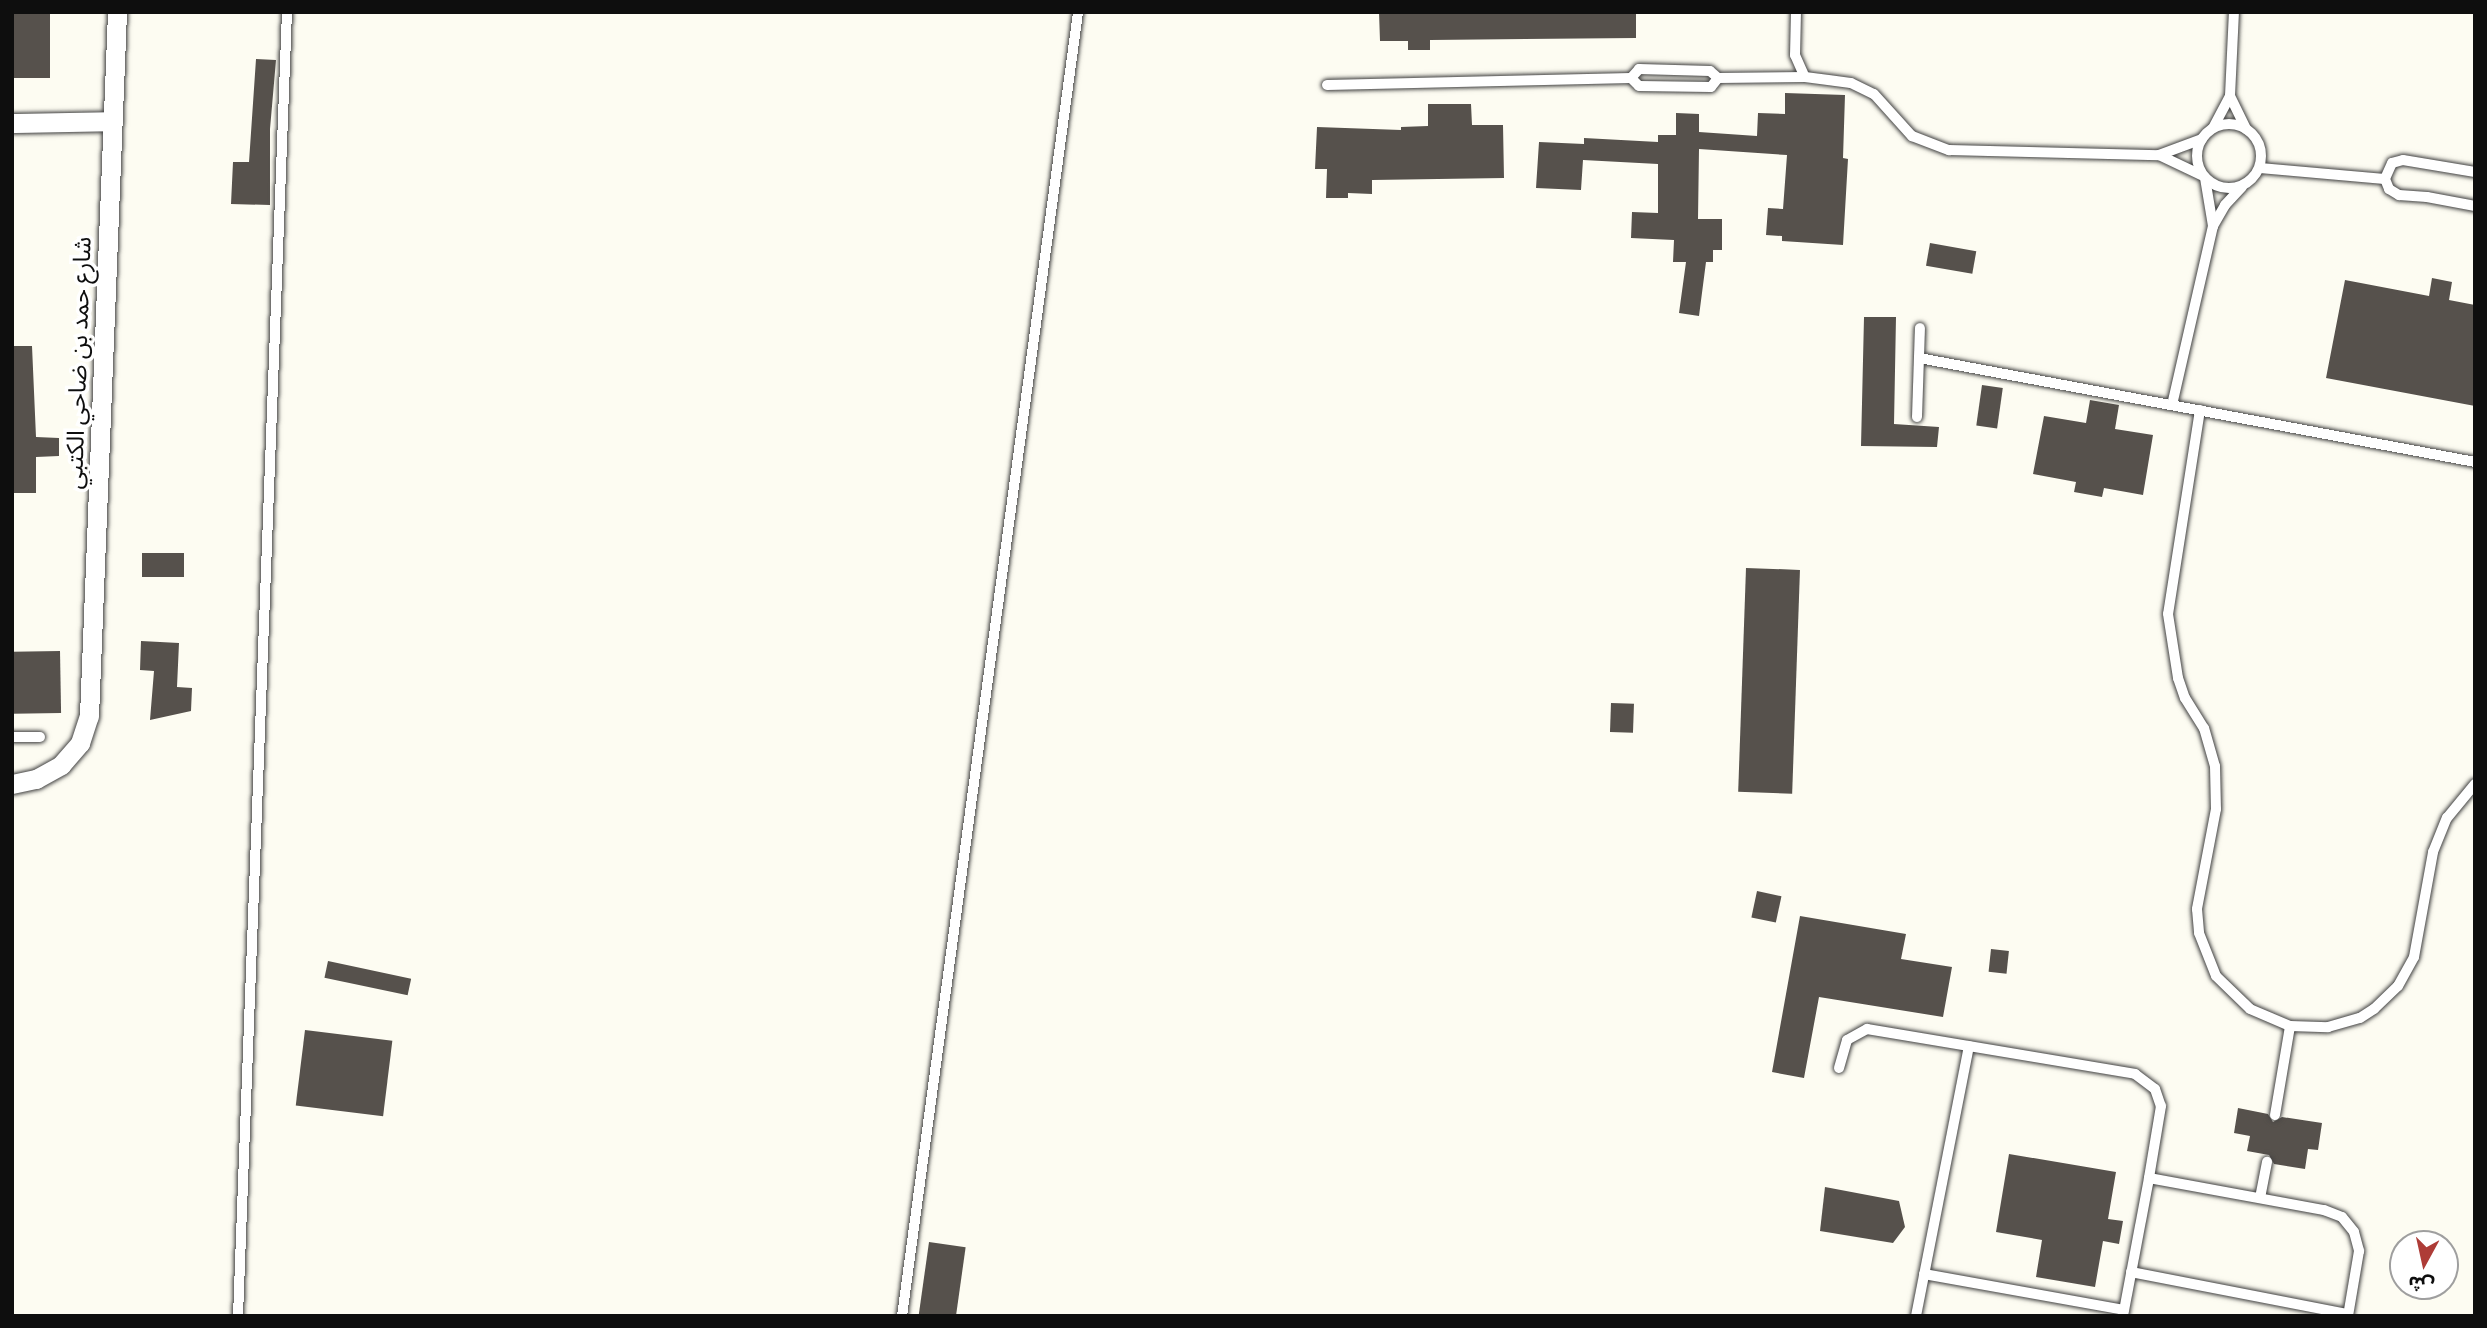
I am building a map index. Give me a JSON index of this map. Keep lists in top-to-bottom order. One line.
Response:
{"streets":{"street":["شارع حمد بن ضاحي الكتبي"]},"north":"bottom"}
